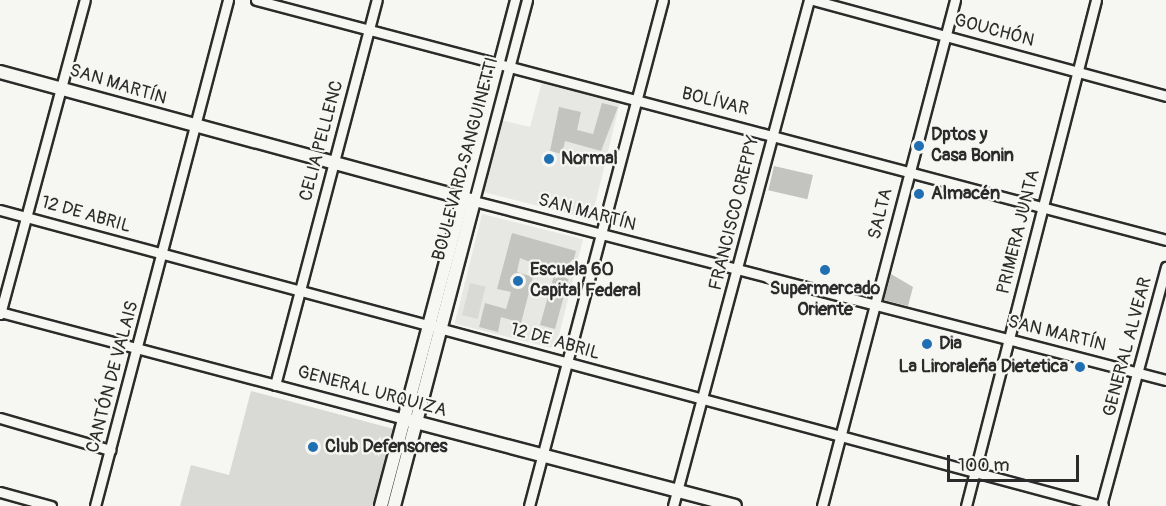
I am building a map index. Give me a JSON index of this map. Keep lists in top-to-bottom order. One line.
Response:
{"streets":{"main road":["SAN MARTÍN","BOULEVARD SANGUINETTI","GENERAL URQUIZA"],"street":["GOUCHÓN","BOLÍVAR","CELIA PELLENC","FRANCISCO CREPPY","SALTA","12 DE ABRIL","PRIMERA JUNTA","GENERAL ALVEAR","CANTÓN DE VALAIS"]},"crossings":[["GOUCHÓN","FRANCISCO CREPPY"],["GOUCHÓN","SALTA"],["GOUCHÓN","PRIMERA JUNTA"],["SAN MARTÍN","CELIA PELLENC"],["SAN MARTÍN","BOULEVARD SANGUINETTI"],["SAN MARTÍN","FRANCISCO CREPPY"],["SAN MARTÍN","SALTA"],["SAN MARTÍN","PRIMERA JUNTA"],["SAN MARTÍN","GENERAL ALVEAR"],["SAN MARTÍN","CANTÓN DE VALAIS"],["BOLÍVAR","CELIA PELLENC"],["BOLÍVAR","BOULEVARD SANGUINETTI"],["BOLÍVAR","FRANCISCO CREPPY"],["BOLÍVAR","SALTA"],["BOLÍVAR","PRIMERA JUNTA"],["CELIA PELLENC","12 DE ABRIL"],["CELIA PELLENC","GENERAL URQUIZA"],["BOULEVARD SANGUINETTI","12 DE ABRIL"],["BOULEVARD SANGUINETTI","GENERAL URQUIZA"],["FRANCISCO CREPPY","12 DE ABRIL"],["FRANCISCO CREPPY","GENERAL URQUIZA"],["SALTA","12 DE ABRIL"],["12 DE ABRIL","PRIMERA JUNTA"],["12 DE ABRIL","GENERAL ALVEAR"],["12 DE ABRIL","CANTÓN DE VALAIS"],["CANTÓN DE VALAIS","GENERAL URQUIZA"]],"places":["Dptos y Casa Bonin","Normal","Almacén","Supermercado Oriente","Escuela 60 Capital Federal","Dia","La Liroraleña Dietetica","Club Defensores"],"scale_bar":"100 m"}
